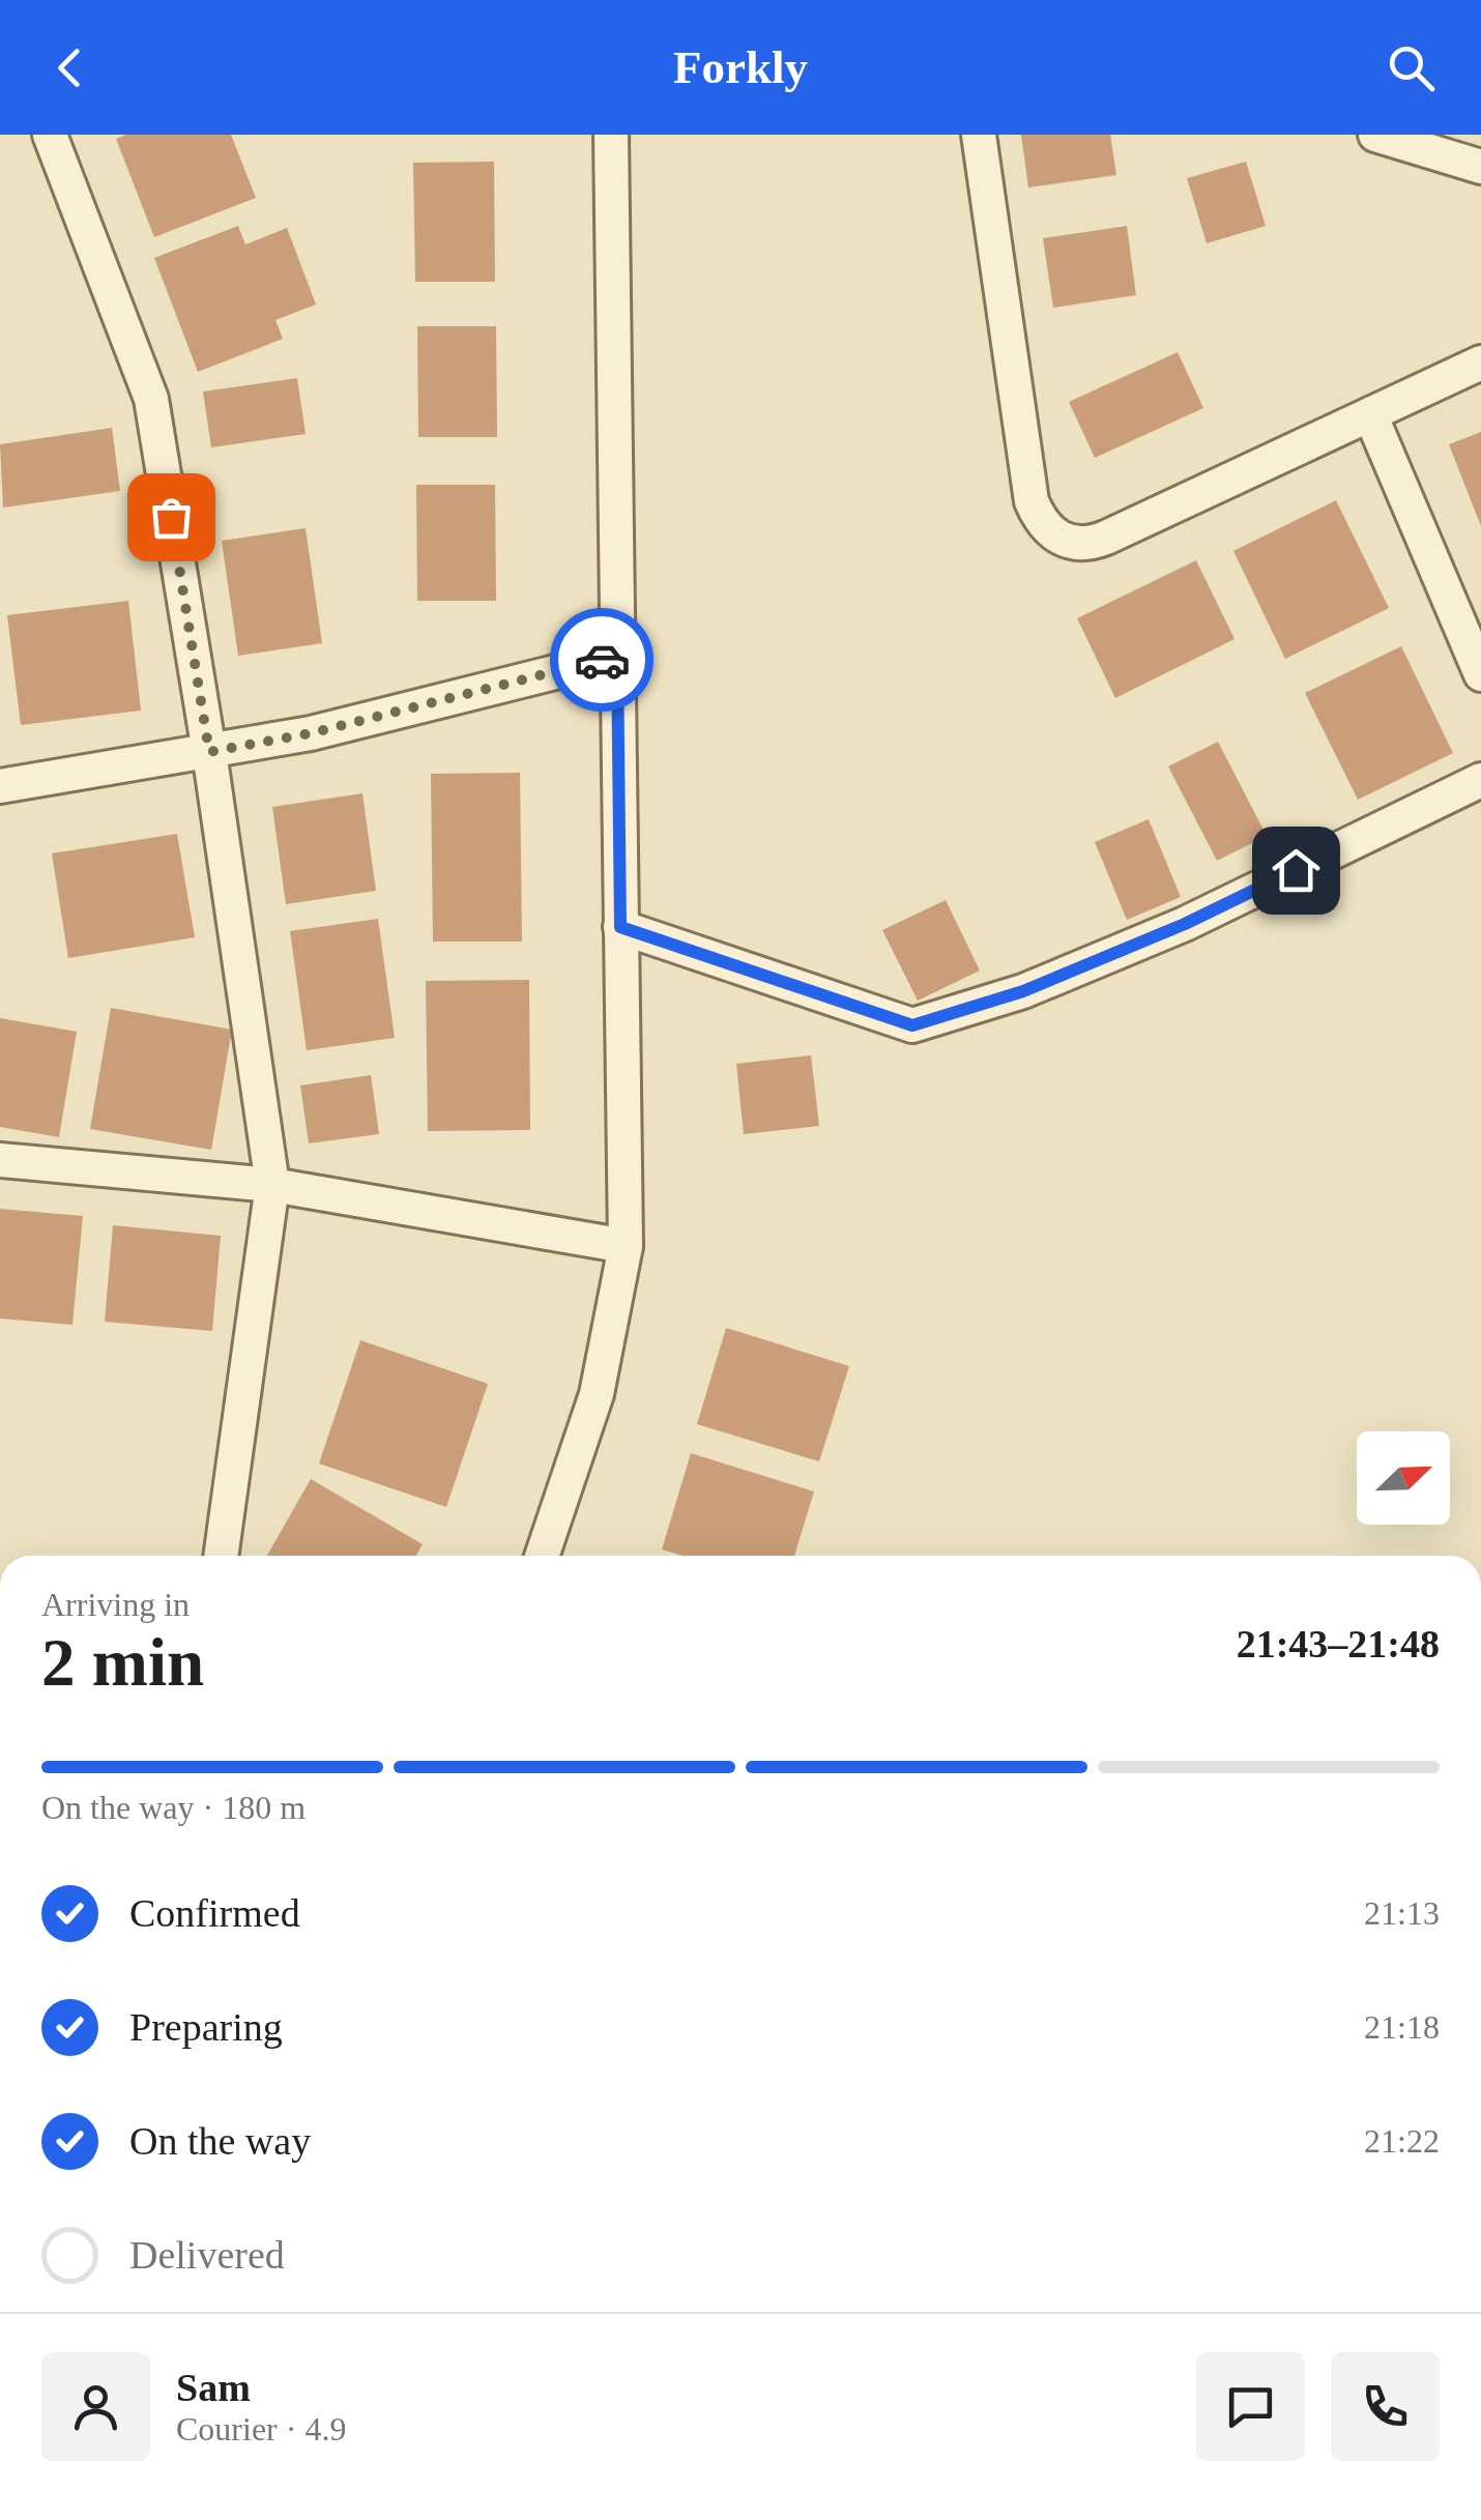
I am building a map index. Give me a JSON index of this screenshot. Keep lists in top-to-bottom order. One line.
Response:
{"north":"top right","page":{"header":"Forkly","heading":["2 min","Arriving in","21:43–21:48"],"panel":["Sam","Courier · 4.9"],"bar":"On the way · 180 m","list":[["Confirmed","21:13"],["Preparing","21:18"],["On the way","21:22"],"Delivered"]}}
